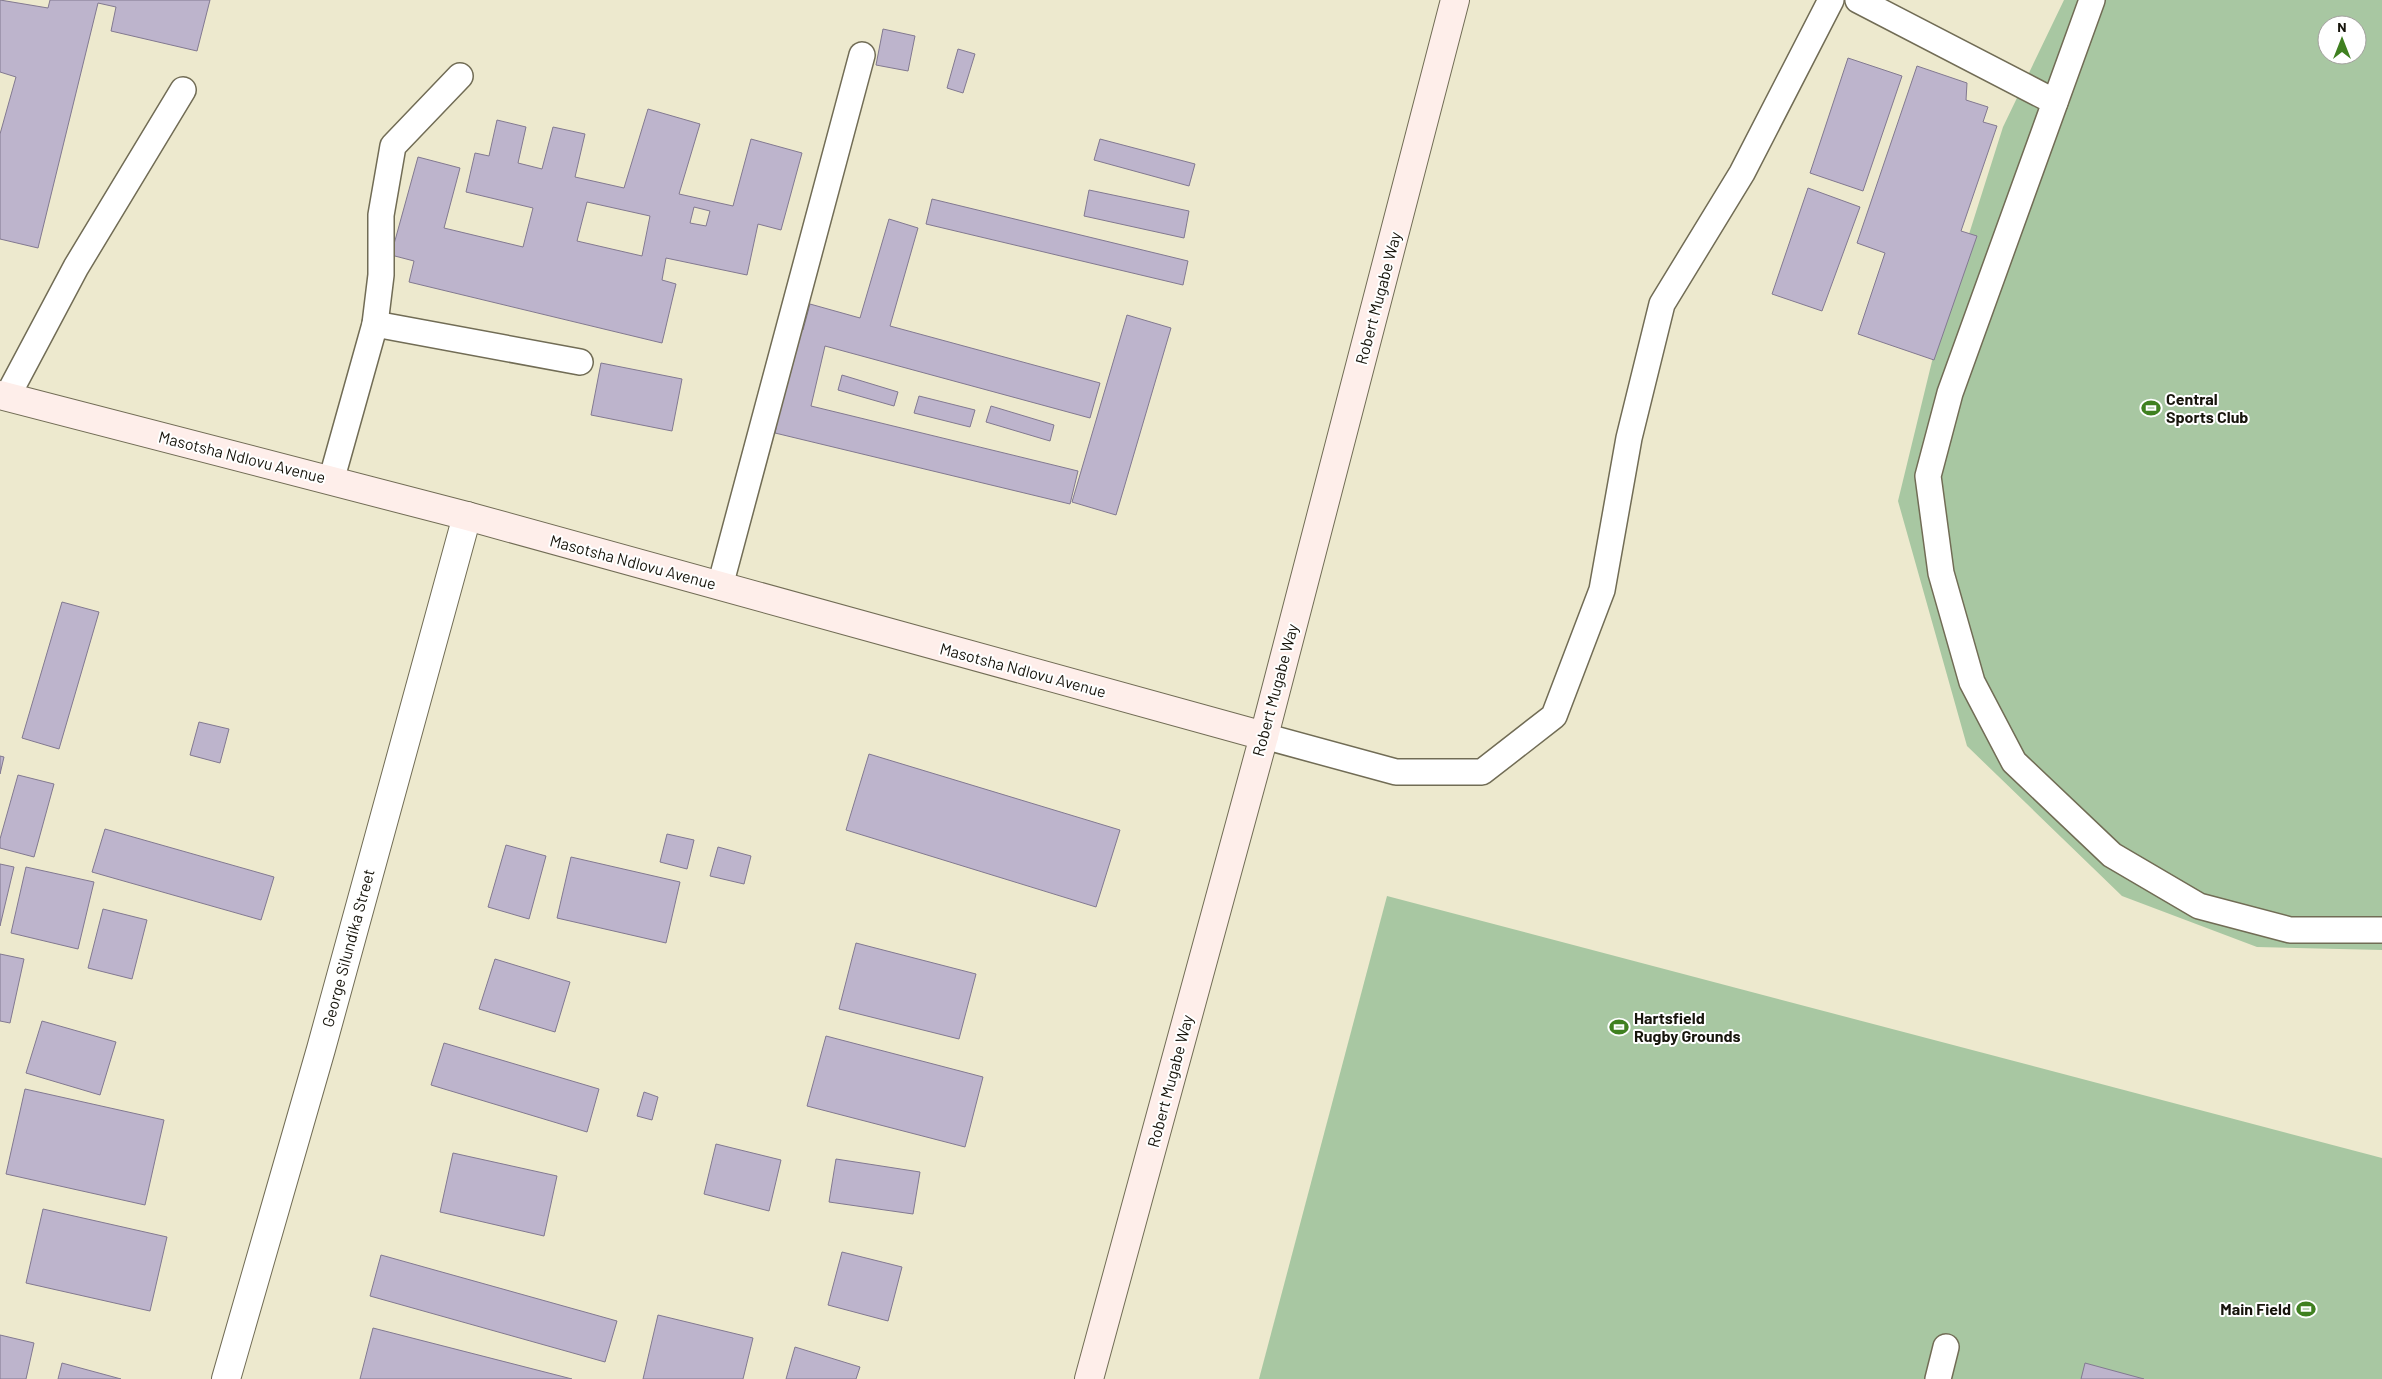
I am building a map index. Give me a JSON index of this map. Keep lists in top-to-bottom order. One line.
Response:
{"streets":{"main road":["Robert Mugabe Way","Masotsha Ndlovu Avenue"],"street":["George Silundika Street"]},"crossings":[["Robert Mugabe Way","Masotsha Ndlovu Avenue"],["Masotsha Ndlovu Avenue","George Silundika Street"]],"places":{"sports":["Central Sports Club","Hartsfield Rugby Grounds","Main Field"]},"north":"top"}
